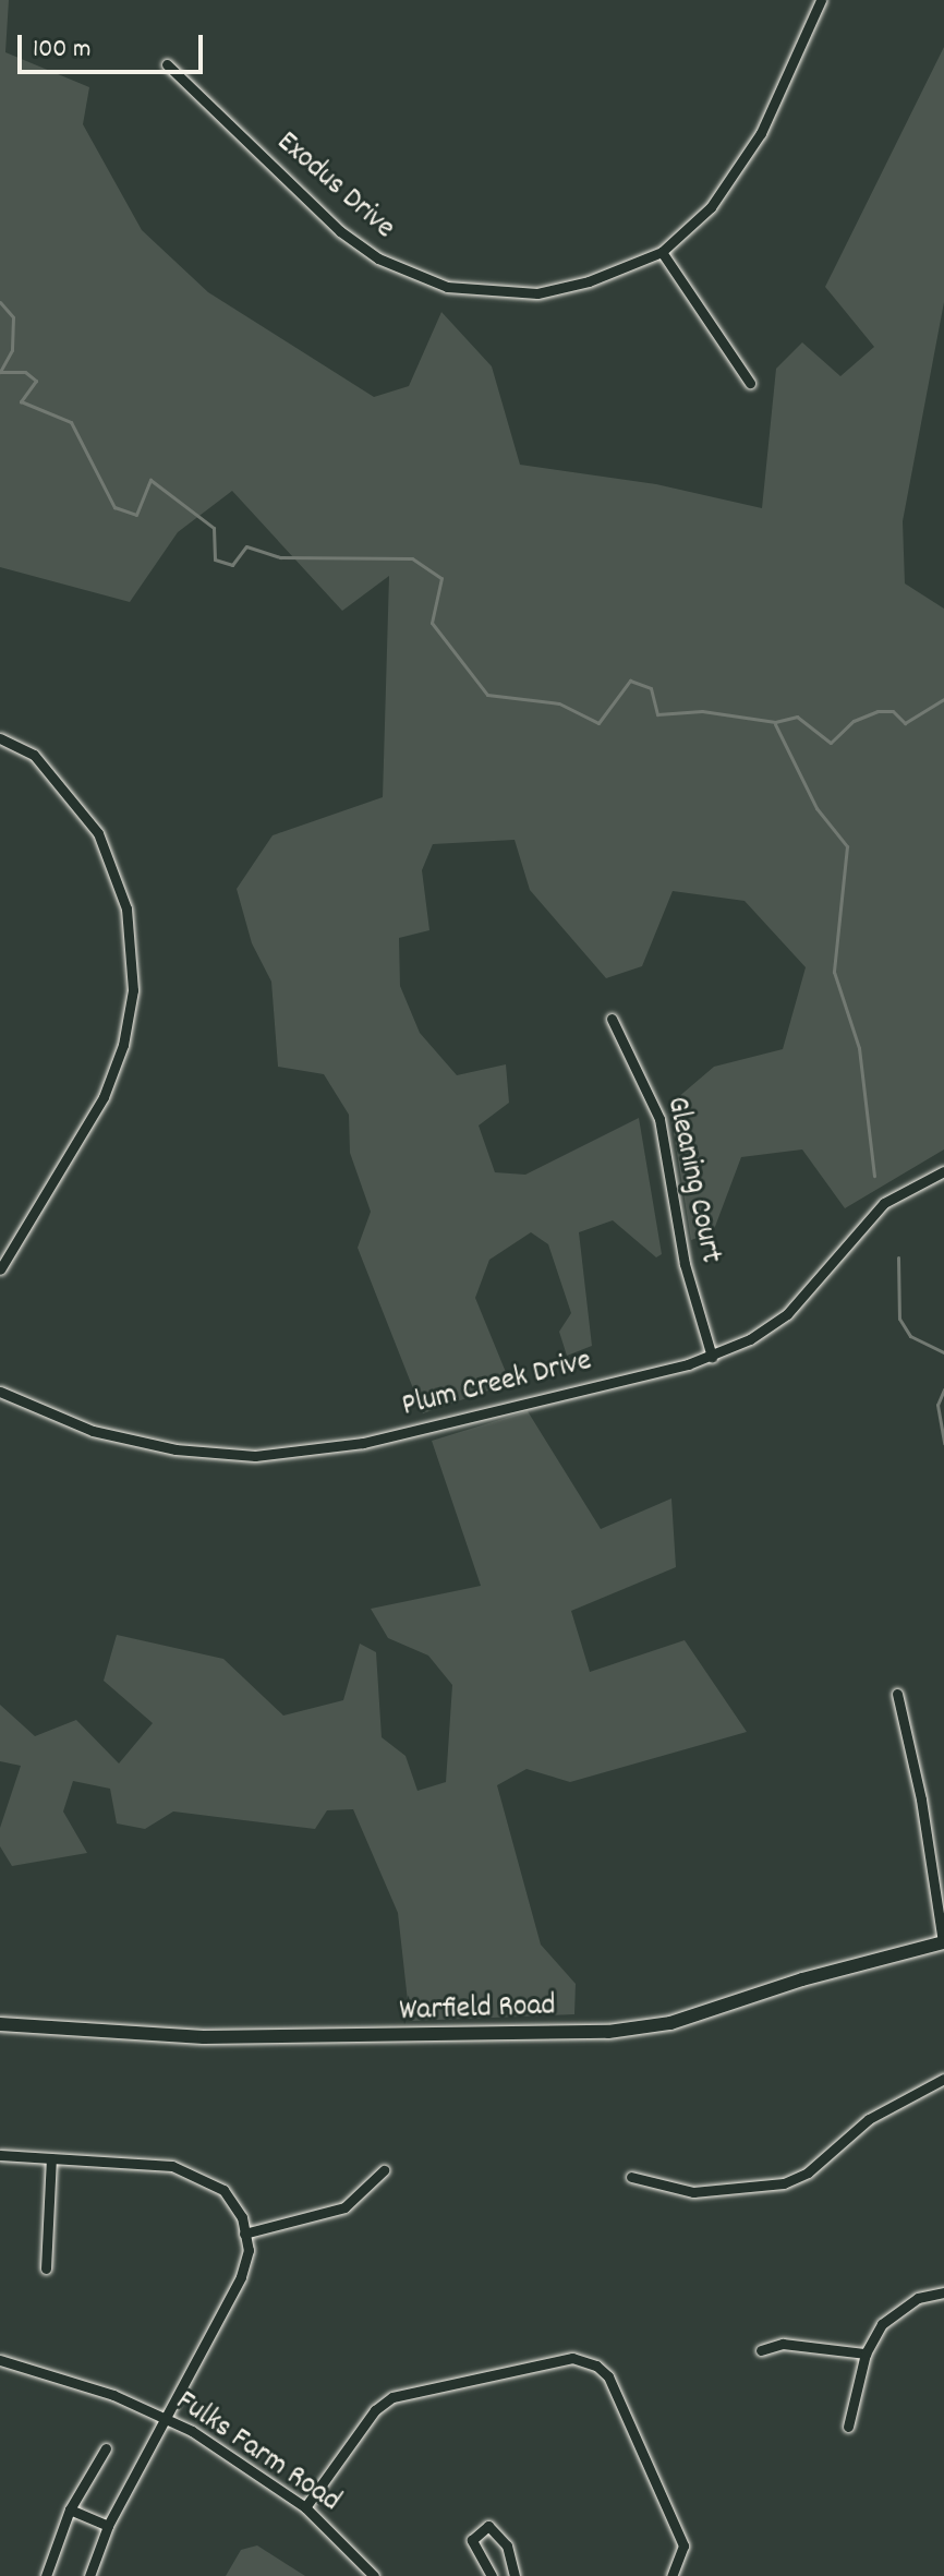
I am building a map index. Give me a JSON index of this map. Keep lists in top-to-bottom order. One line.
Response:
{"streets":{"street":["Exodus Drive","Gleaning Court","Plum Creek Drive","Warfield Road","Fulks Farm Road"]},"crossings":[["Gleaning Court","Plum Creek Drive"]],"scale_bar":"100 m"}
